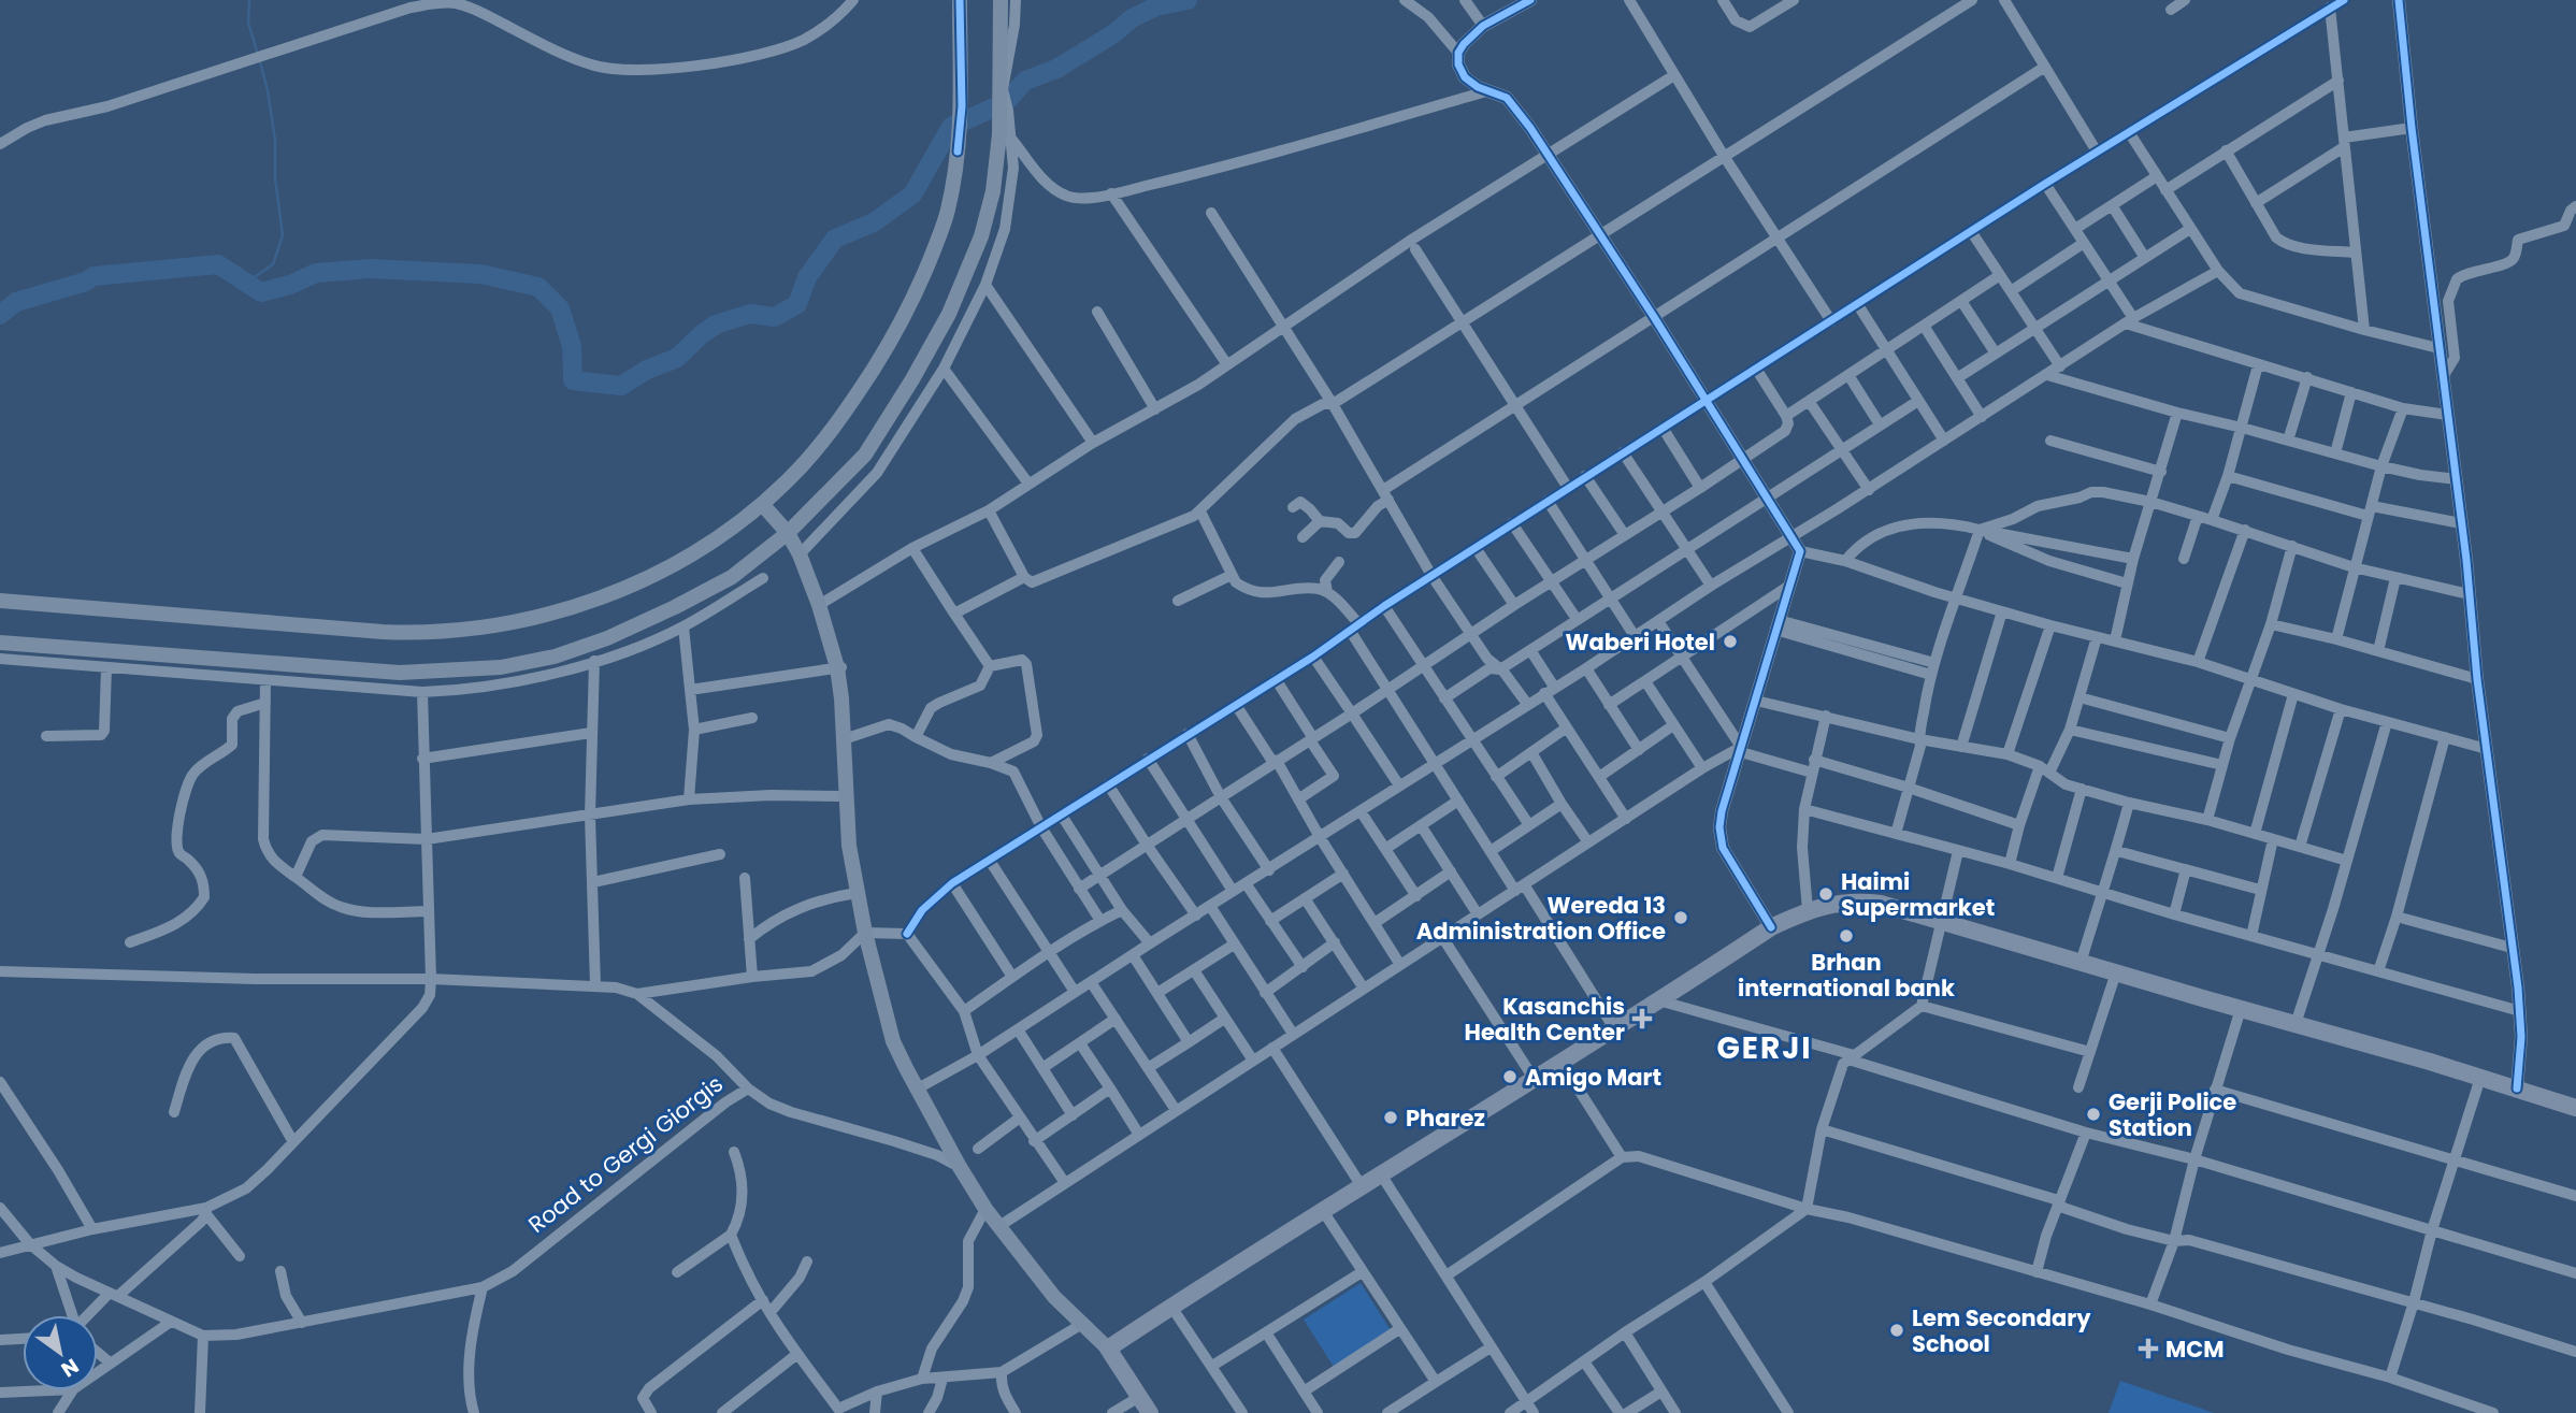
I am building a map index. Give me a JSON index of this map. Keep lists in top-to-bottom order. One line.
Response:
{"streets":{"street":["Road to Gergi Giorgis"]},"districts":["GERJI"],"places":{"other":["Waberi Hotel","Haimi Supermarket","Wereda 13 Administration Office","Brhan international bank","Amigo Mart","Gerji Police Station","Pharez","Lem Secondary School"],"health":["Kasanchis Health Center","MCM"]},"north":"bottom right"}
